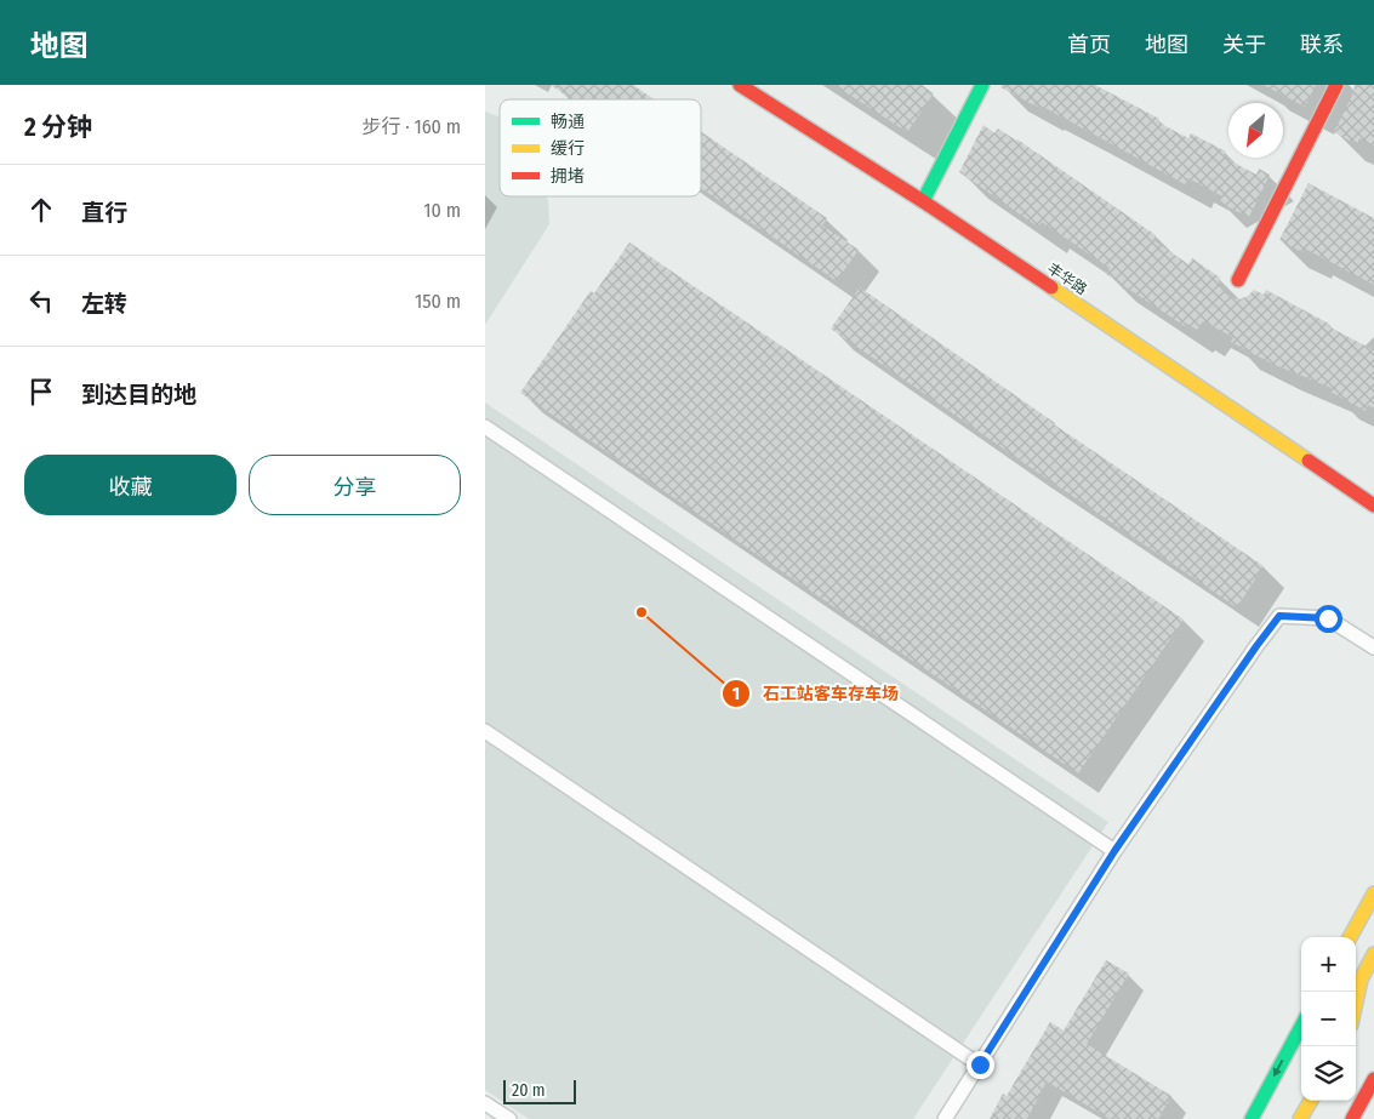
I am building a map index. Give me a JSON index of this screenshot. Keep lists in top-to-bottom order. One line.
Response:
{"streets":{"street":["丰华路"]},"places":["石工站客车存车场"],"legend":["畅通","缓行","拥堵"],"scale_bar":"20 m","north":"bottom left","page":{"header":"地图","nav":["首页","地图","关于","联系"],"heading":["2 分钟","步行 · 160 m"],"list":[["直行","10 m"],["左转","150 m"],"到达目的地"],"buttons":["收藏","分享"],"map_buttons":["+","−"],"scale":"20 m"}}
